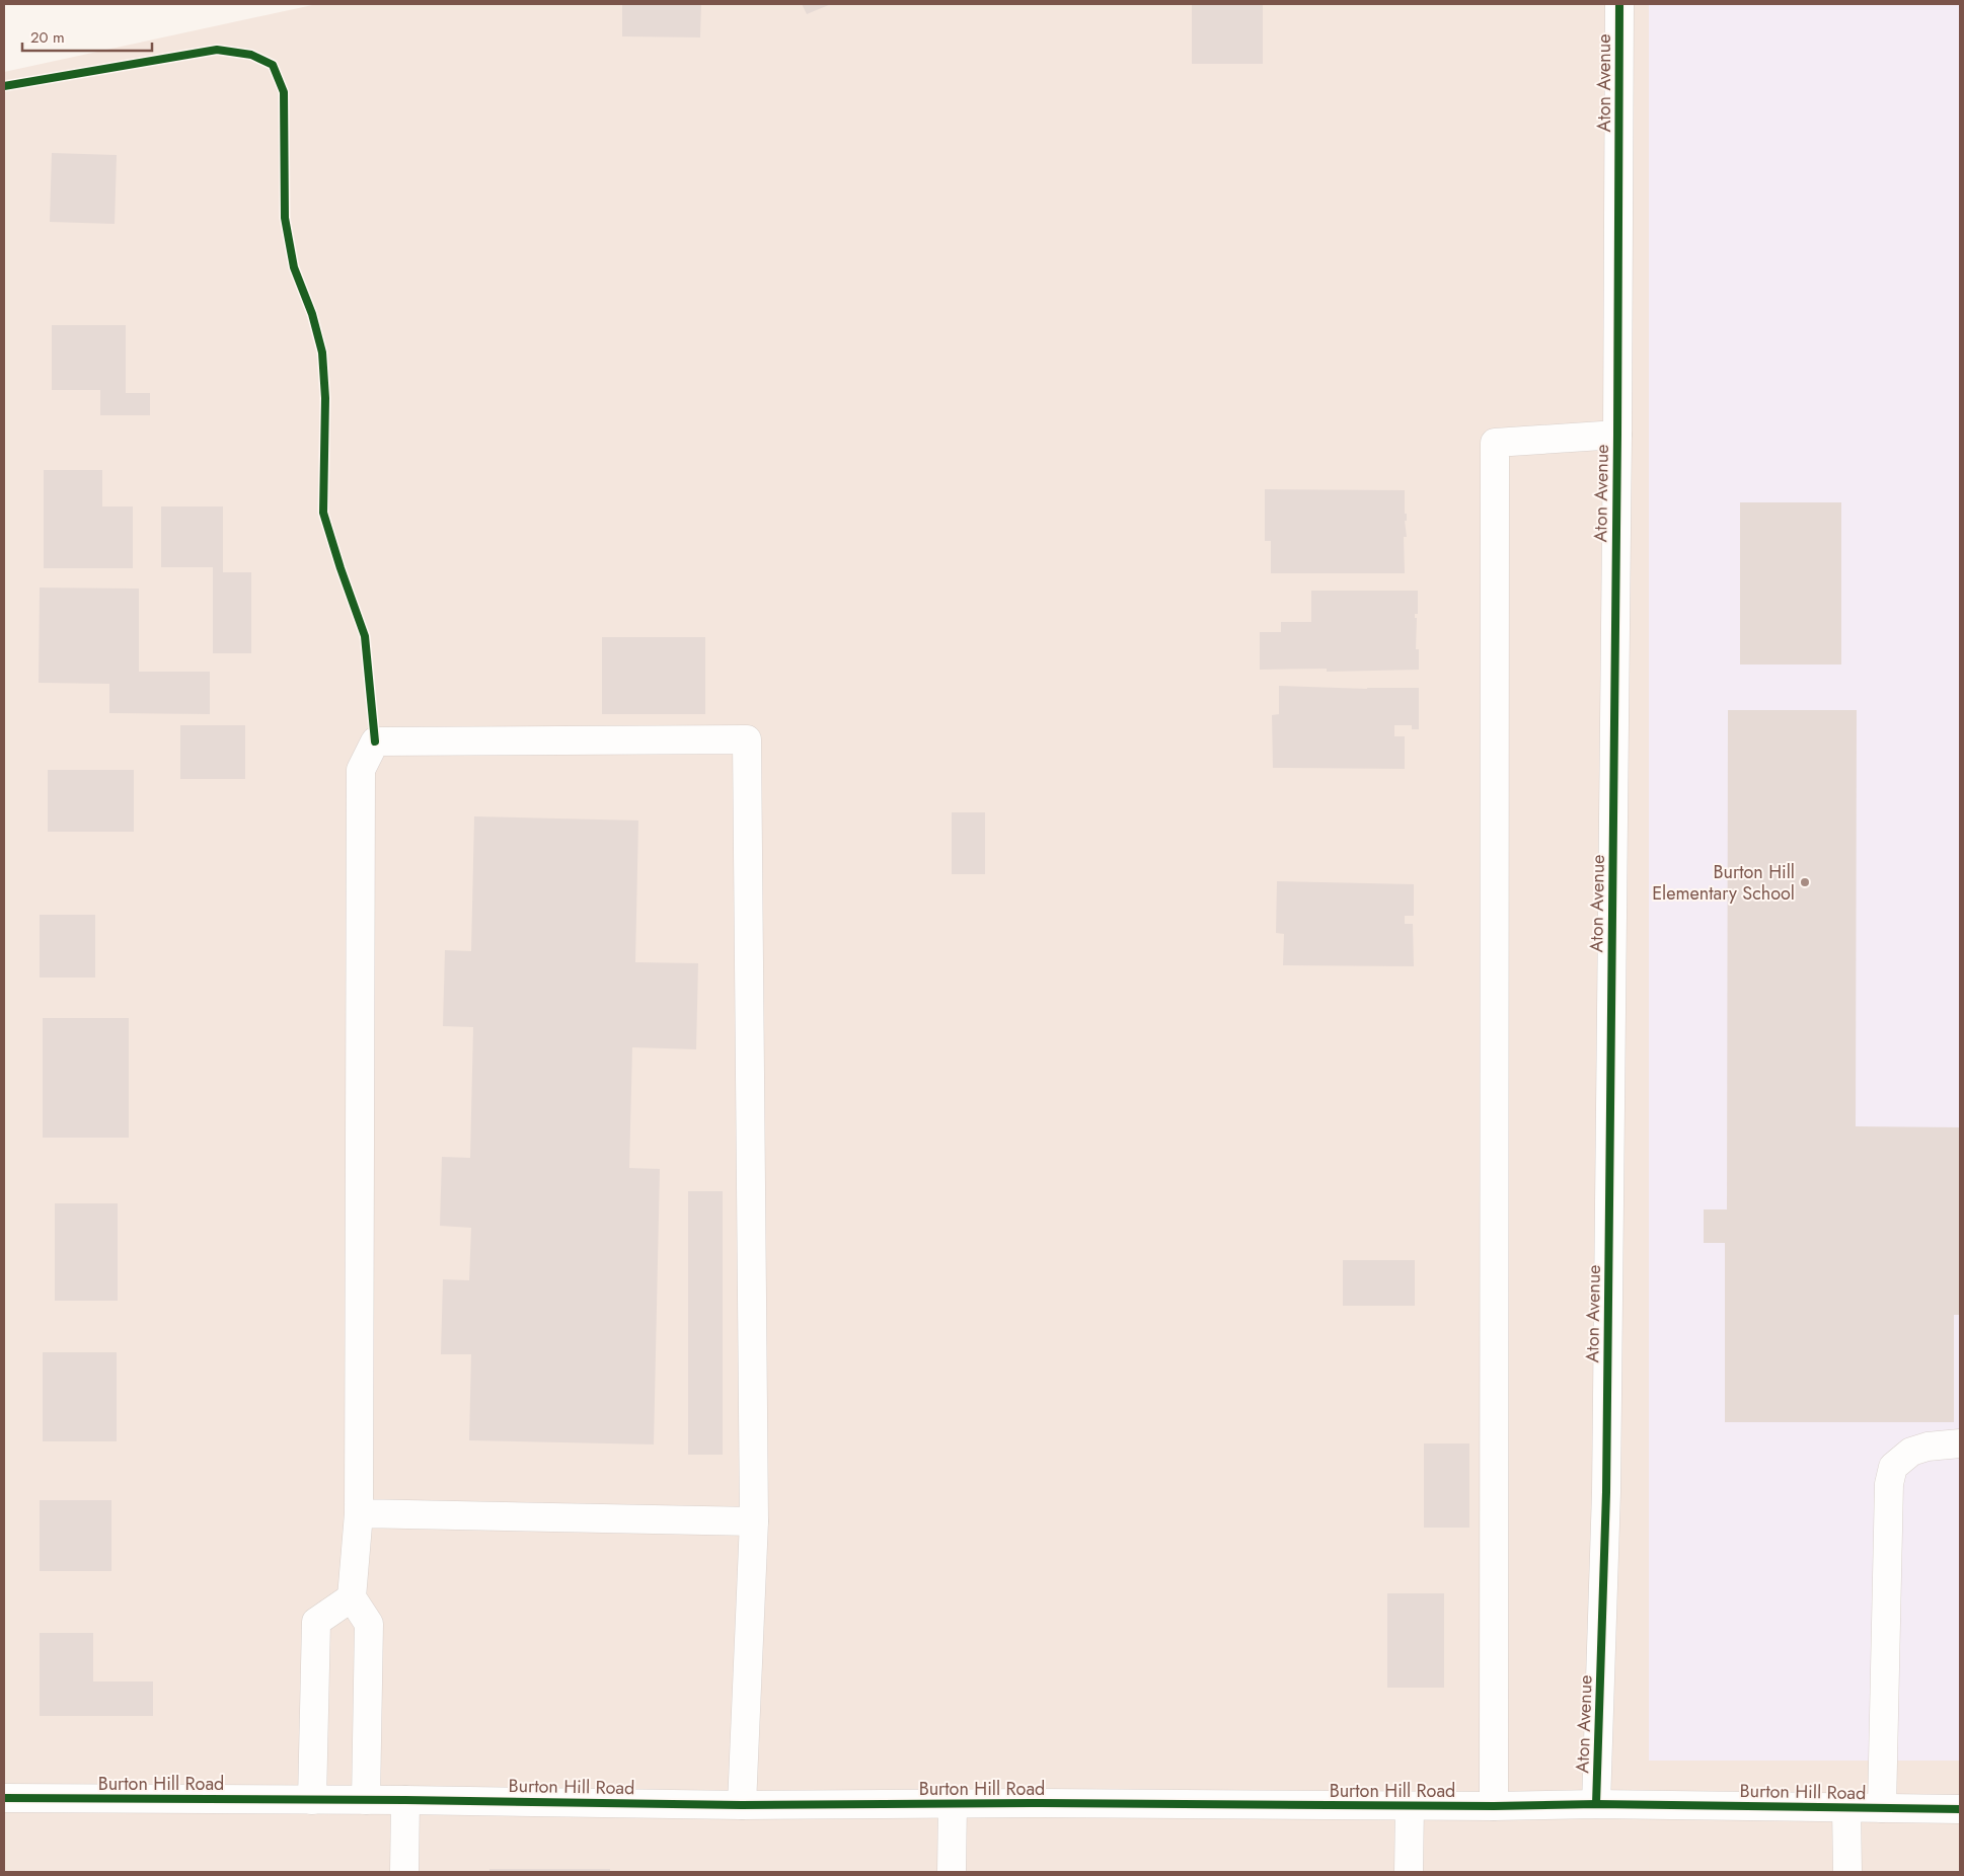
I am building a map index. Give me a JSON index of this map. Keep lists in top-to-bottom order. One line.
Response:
{"streets":{"street":["Aton Avenue","Burton Hill Road"]},"crossings":[["Aton Avenue","Burton Hill Road"]],"places":["Burton Hill Elementary School"],"scale_bar":"20 m"}
